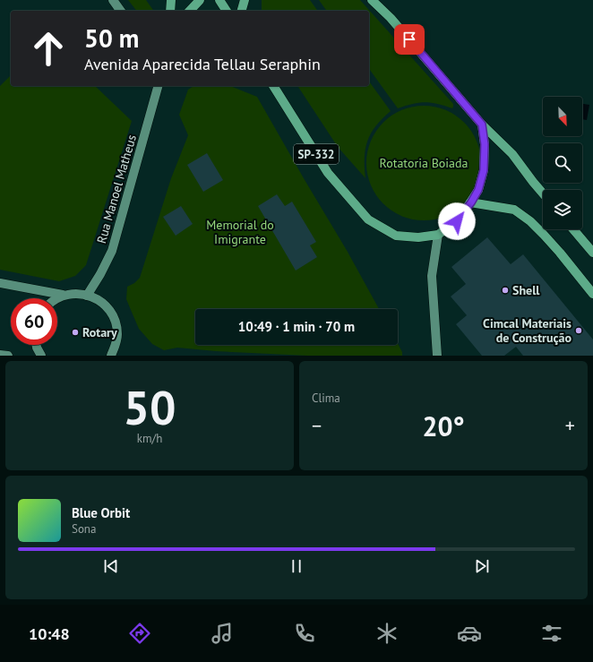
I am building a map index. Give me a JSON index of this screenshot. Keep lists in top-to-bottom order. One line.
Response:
{"streets":{"main road":["SP-332","Rua Manoel Matheus"]},"parks":["Rotatoria Boiada","Memorial do Imigrante"],"places":["Shell","Cimcal Materiais de Construção","Rotary"],"north":"bottom right","page":{"turn":["50 m","Avenida Aparecida Tellau Seraphin"],"limit":"60","trip":"10:49 · 1 min · 70 m","tile":[["50","km/h"],"Clima"],"heat":["−","20°","+"],"song":["Blue Orbit","Sona"],"tabs":"10:48"}}
